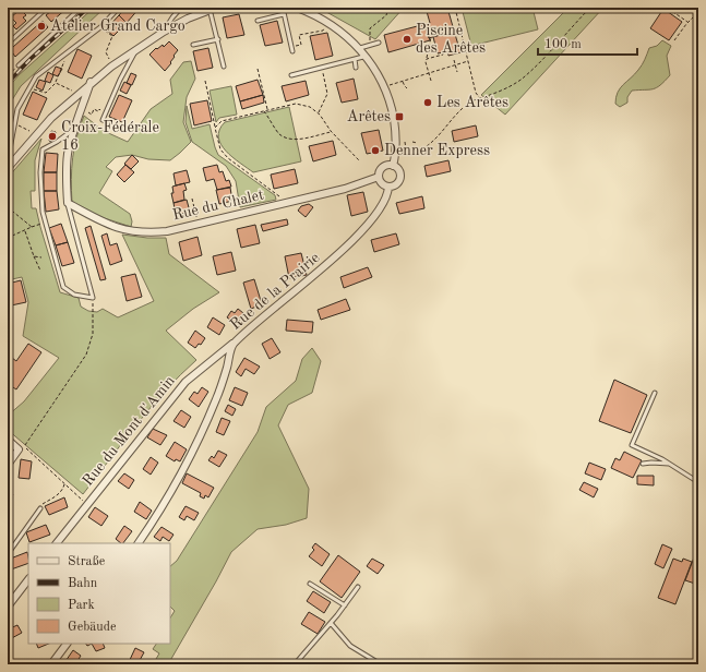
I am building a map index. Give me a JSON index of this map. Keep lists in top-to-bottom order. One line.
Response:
{"streets":{"street":["Rue du Chalet","Rue de la Prairie","Rue du Mont d'Amin"]},"crossings":[["Rue du Chalet","Rue de la Prairie"],["Rue de la Prairie","Rue du Mont d'Amin"]],"places":{"other":["Atelier Grand Cargo","Piscine des Arêtes","Les Arêtes","Croix-Fédérale 16","Denner Express"],"transit":["Arêtes"]},"legend":["Straße","Bahn","Park","Gebäude"],"scale_bar":"100 m"}
